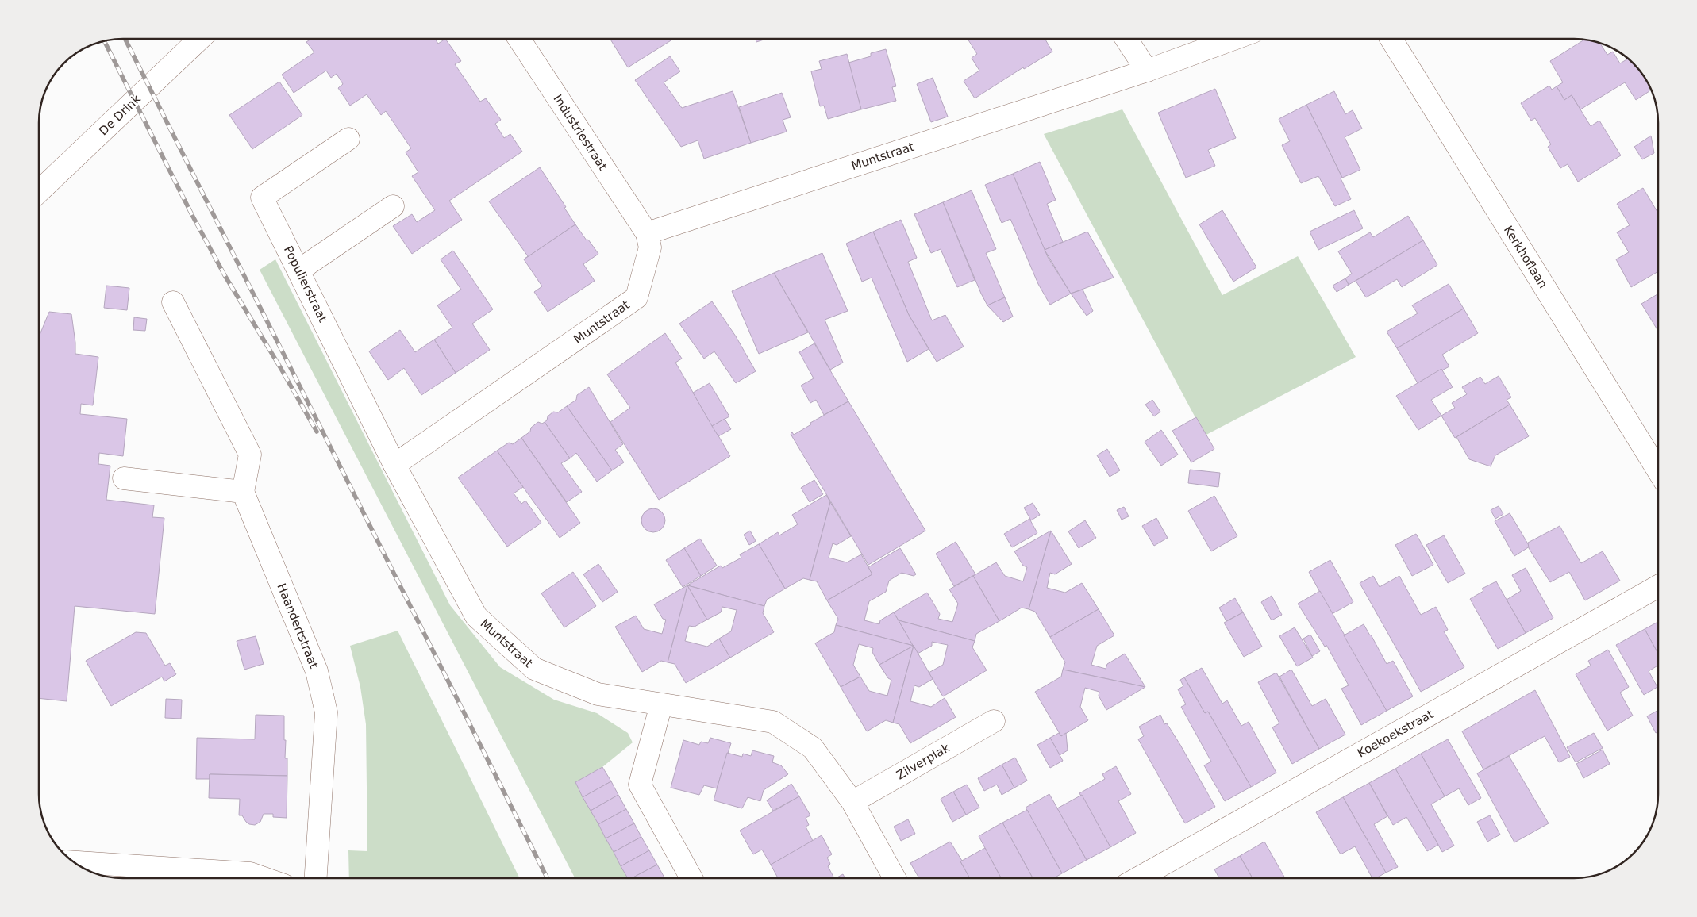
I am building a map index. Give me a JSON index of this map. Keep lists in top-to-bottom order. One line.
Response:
{"streets":{"street":["De Drink","Industriestraat","Muntstraat","Kerkhoflaan","Populierstraat","Haandertstraat","Koekoekstraat","Zilverplak"]},"crossings":[["Industriestraat","Muntstraat"],["Muntstraat","Populierstraat"],["Muntstraat","Zilverplak"]]}
